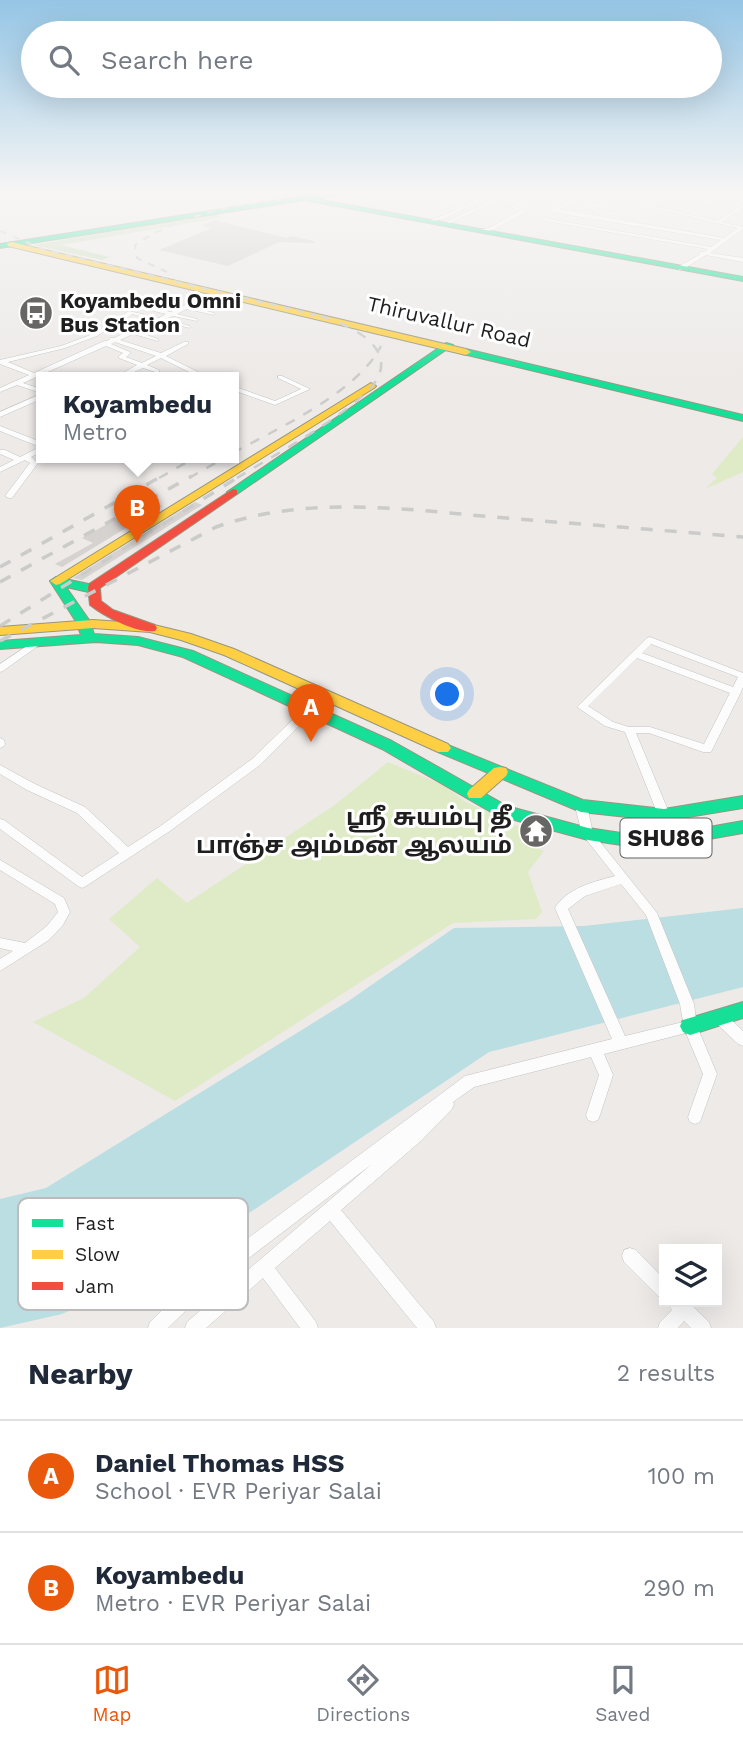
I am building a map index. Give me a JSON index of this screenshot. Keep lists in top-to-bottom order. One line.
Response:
{"streets":{"street":["Thiruvallur Road","SHU86"]},"places":{"bus stop":["Koyambedu Omni Bus Station"],"temple":["ஶ்ரீ சுயம்பு தீ பாஞ்ச அம்மன் ஆலயம்"]},"legend":["Fast","Slow","Jam"],"page":{"search":"Search here","popup":["Koyambedu","Metro"],"pins":["B","A"],"heading":["Nearby","2 results"],"list":[{"mark":"A","name":"Daniel Thomas HSS","note":"School · EVR Periyar Salai","value":"100 m"},{"mark":"B","name":"Koyambedu","note":"Metro · EVR Periyar Salai","value":"290 m"}],"nav":["Map","Directions","Saved"]}}
